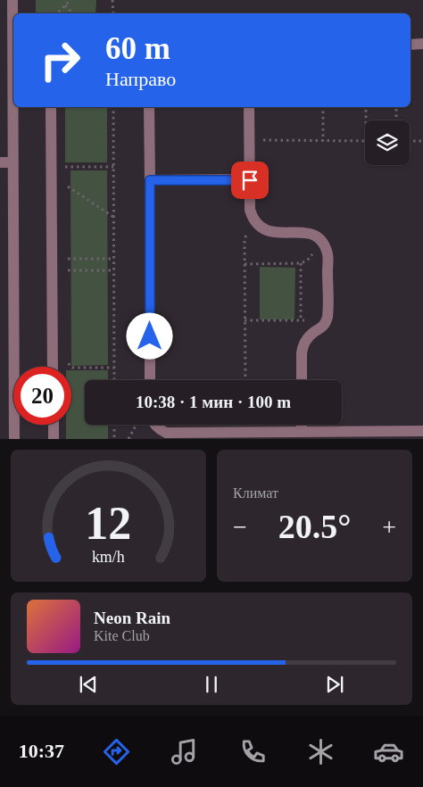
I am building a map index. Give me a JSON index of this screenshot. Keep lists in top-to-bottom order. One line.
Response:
{"page":{"turn":["60 m","Направо"],"limit":"20","trip":"10:38 · 1 мин · 100 m","tile":"Климат","heat":["−","20.5°","+"],"song":["Neon Rain","Kite Club"],"tabs":"10:37","gauge":["12","km/h"]}}
